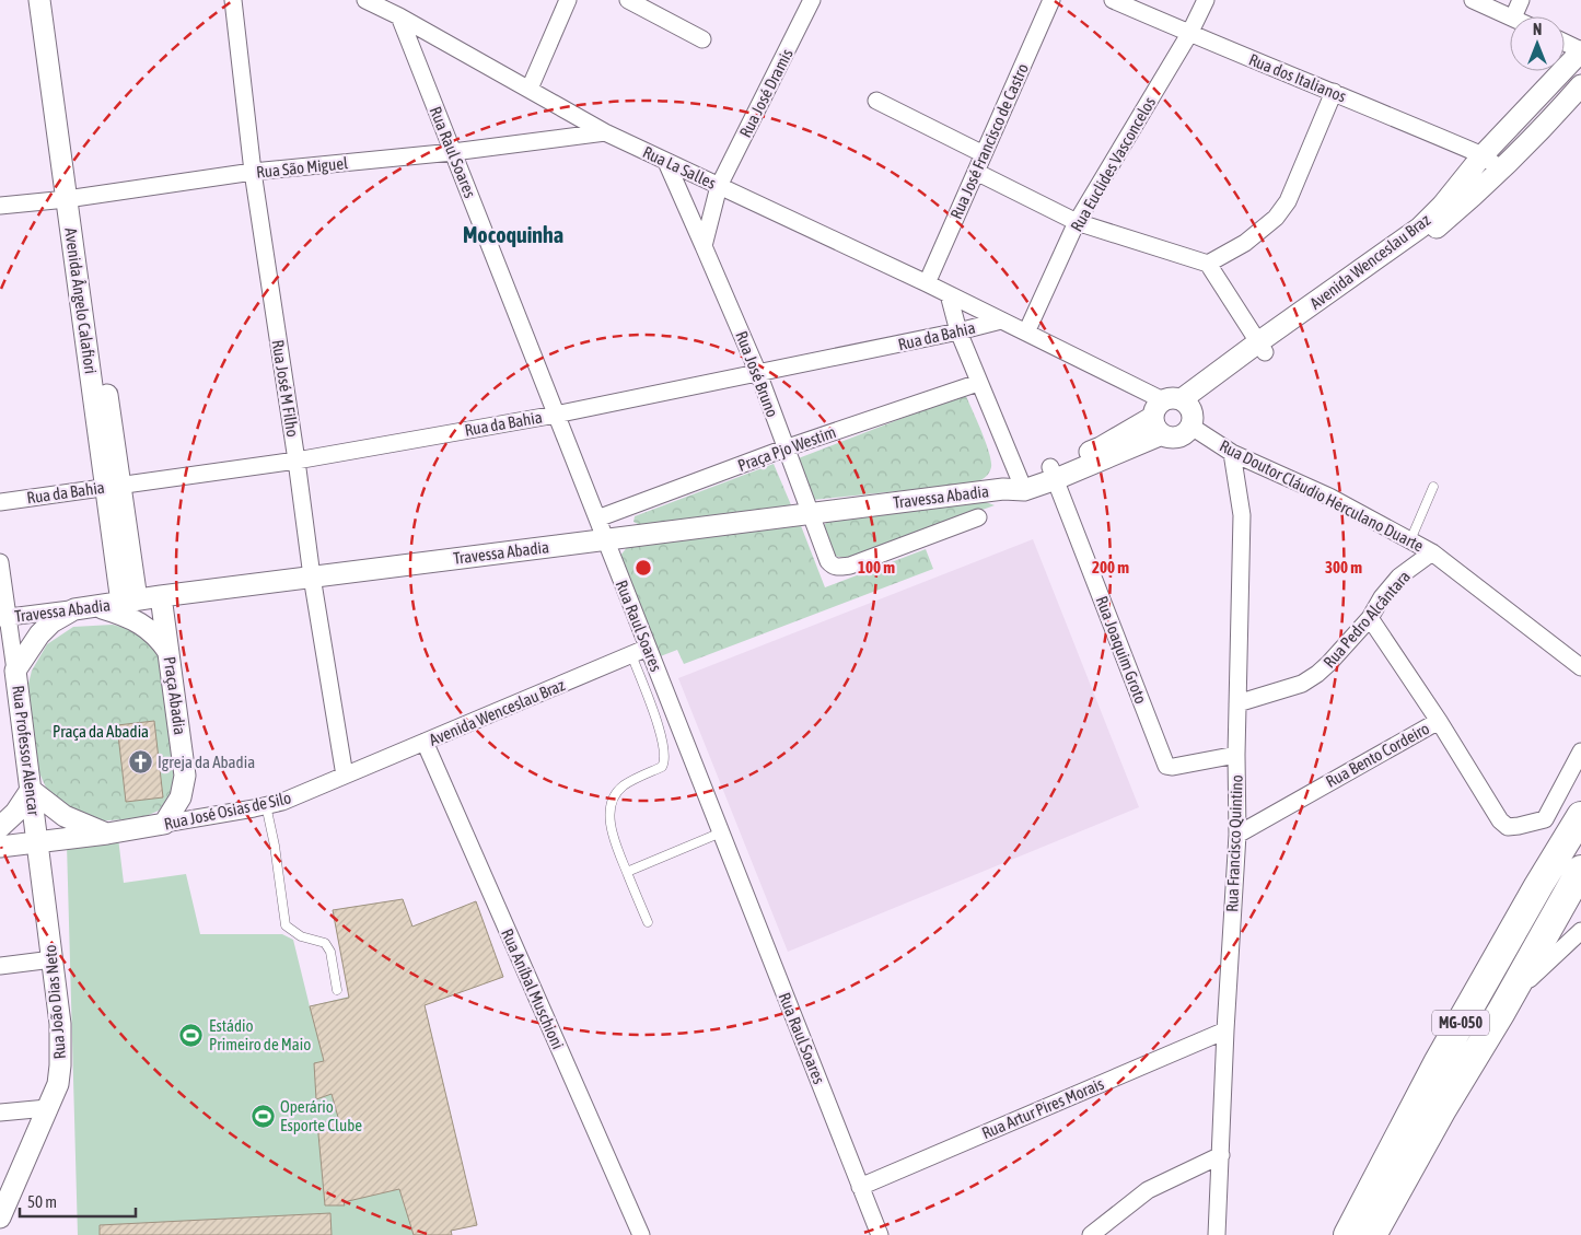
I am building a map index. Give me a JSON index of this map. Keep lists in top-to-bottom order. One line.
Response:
{"streets":{"highway":["MG-050"],"street":["Rua dos Italianos","Rua José Dramis","Rua José Francisco de Castro","Rua Raul Soares","Rua Euclides Vasconcelos","Rua São Miguel","Rua La Salles","Avenida Wenceslau Braz","Avenida Ângelo Calafiori","Rua da Bahia","Rua José Bruno","Rua José M Filho","Praça Pjo Westim","Rua Doutor Cláudio Herculano Duarte","Travessa Abadia","Rua Pedro Alcântara","Rua Joaquim Groto","Praça Abadia","Rua Professor Alencar","Rua Bento Cordeiro","Rua José Osias de Silo","Rua Francisco Quintino","Rua Aníbal Muschioni","Rua João Dias Neto","Rua Artur Pires Morais"]},"crossings":[["Rua dos Italianos","Rua Euclides Vasconcelos"],["Rua dos Italianos","Avenida Wenceslau Braz"],["Rua José Dramis","Rua La Salles"],["Rua José Francisco de Castro","Rua La Salles"],["Rua Raul Soares","Rua São Miguel"],["Rua Raul Soares","Rua La Salles"],["Rua Raul Soares","Avenida Wenceslau Braz"],["Rua Raul Soares","Rua da Bahia"],["Rua Raul Soares","Praça Pjo Westim"],["Rua Raul Soares","Travessa Abadia"],["Rua Raul Soares","Rua Artur Pires Morais"],["Rua Euclides Vasconcelos","Rua Doutor Cláudio Herculano Duarte"],["Rua São Miguel","Rua La Salles"],["Rua São Miguel","Avenida Ângelo Calafiori"],["Rua São Miguel","Rua José M Filho"],["Rua La Salles","Rua da Bahia"],["Rua La Salles","Rua José Bruno"],["Rua La Salles","Rua Doutor Cláudio Herculano Duarte"],["Avenida Wenceslau Braz","Rua José M Filho"],["Avenida Wenceslau Braz","Rua Doutor Cláudio Herculano Duarte"],["Avenida Wenceslau Braz","Travessa Abadia"],["Avenida Wenceslau Braz","Rua Joaquim Groto"],["Avenida Wenceslau Braz","Rua José Osias de Silo"],["Avenida Wenceslau Braz","Rua Aníbal Muschioni"],["Avenida Ângelo Calafiori","Rua da Bahia"],["Avenida Ângelo Calafiori","Travessa Abadia"],["Rua da Bahia","Rua José Bruno"],["Rua da Bahia","Rua José M Filho"],["Rua da Bahia","Rua Doutor Cláudio Herculano Duarte"],["Rua José Bruno","Praça Pjo Westim"],["Rua José Bruno","Travessa Abadia"],["Rua José M Filho","Travessa Abadia"],["Rua José M Filho","Rua José Osias de Silo"],["Rua Doutor Cláudio Herculano Duarte","Rua Pedro Alcântara"],["Rua Doutor Cláudio Herculano Duarte","Rua Francisco Quintino"],["Travessa Abadia","Rua Joaquim Groto"],["Travessa Abadia","Praça Abadia"],["Travessa Abadia","Rua Professor Alencar"],["Rua Pedro Alcântara","Rua Bento Cordeiro"],["Rua Pedro Alcântara","Rua Francisco Quintino"],["Rua Joaquim Groto","Rua Francisco Quintino"],["Praça Abadia","Rua José Osias de Silo"],["Rua Professor Alencar","Rua José Osias de Silo"],["Rua Professor Alencar","Rua João Dias Neto"],["Rua Bento Cordeiro","Rua Francisco Quintino"],["Rua José Osias de Silo","Rua João Dias Neto"],["Rua Francisco Quintino","Rua Artur Pires Morais"]],"districts":["Mocoquinha"],"parks":["Praça da Abadia"],"places":{"church":["Igreja da Abadia"],"sports":["Estádio Primeiro de Maio","Operário Esporte Clube"]},"scale_bar":"50 m","north":"top","rings":["100 m","200 m","300 m"]}
